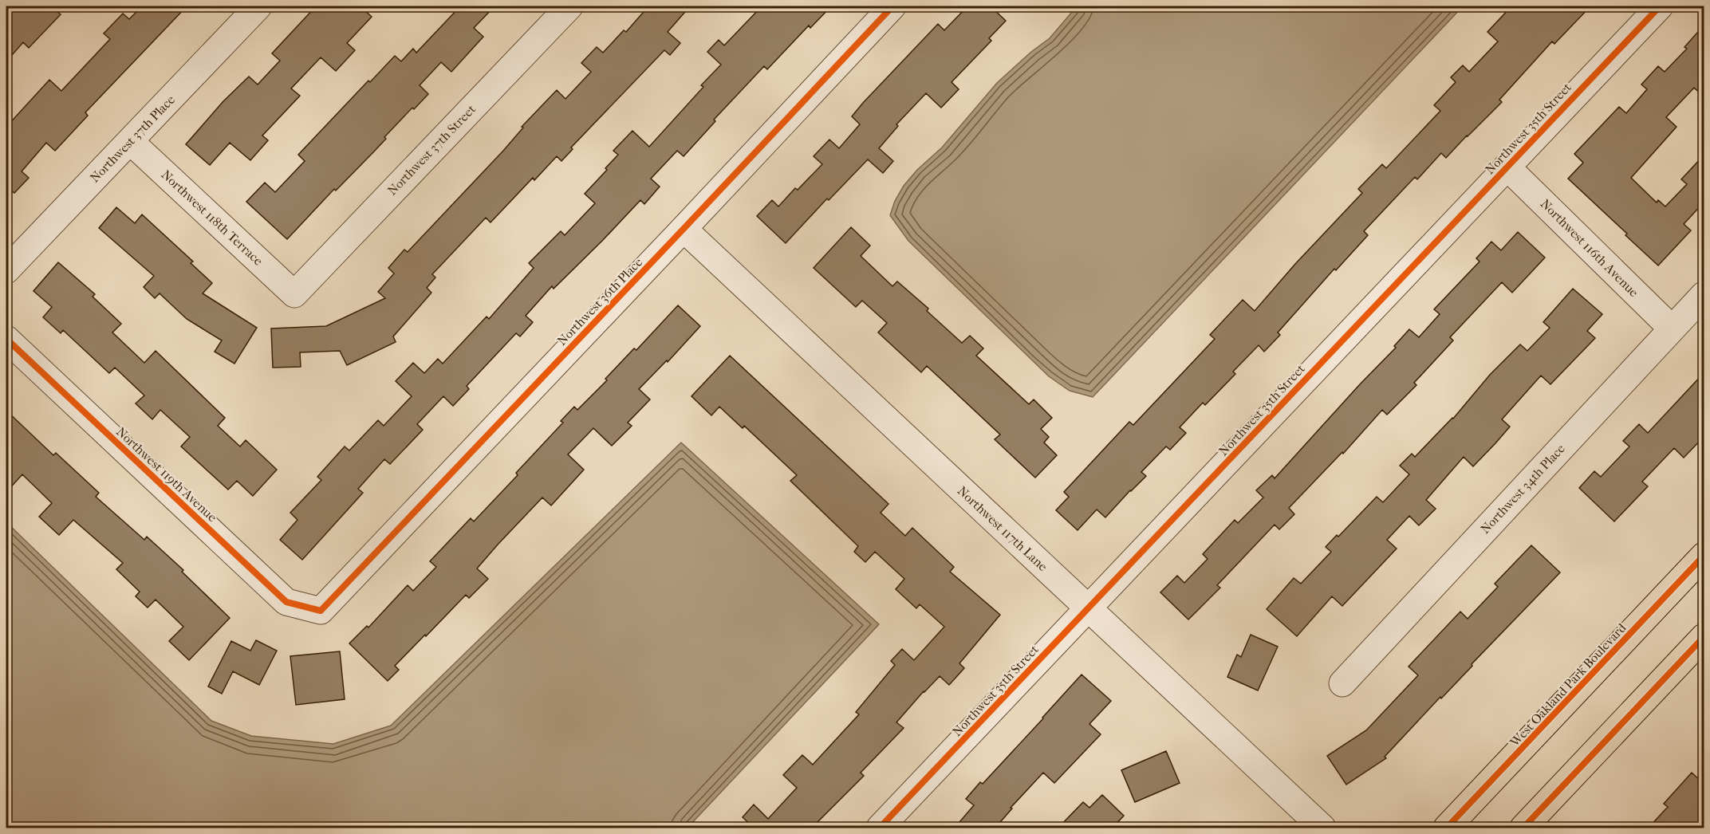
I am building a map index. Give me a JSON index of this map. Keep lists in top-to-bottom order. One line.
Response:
{"streets":{"main road":["West Oakland Park Boulevard"],"street":["Northwest 35th Street","Northwest 37th Place","Northwest 37th Street","Northwest 118th Terrace","Northwest 116th Avenue","Northwest 36th Place","Northwest 119th Avenue","Northwest 34th Place","Northwest 117th Lane"]},"crossings":[["Northwest 35th Street","Northwest 116th Avenue"],["Northwest 35th Street","Northwest 117th Lane"],["Northwest 37th Place","Northwest 118th Terrace"],["Northwest 37th Street","Northwest 118th Terrace"],["Northwest 116th Avenue","Northwest 34th Place"],["Northwest 36th Place","Northwest 119th Avenue"],["Northwest 36th Place","Northwest 117th Lane"]]}
